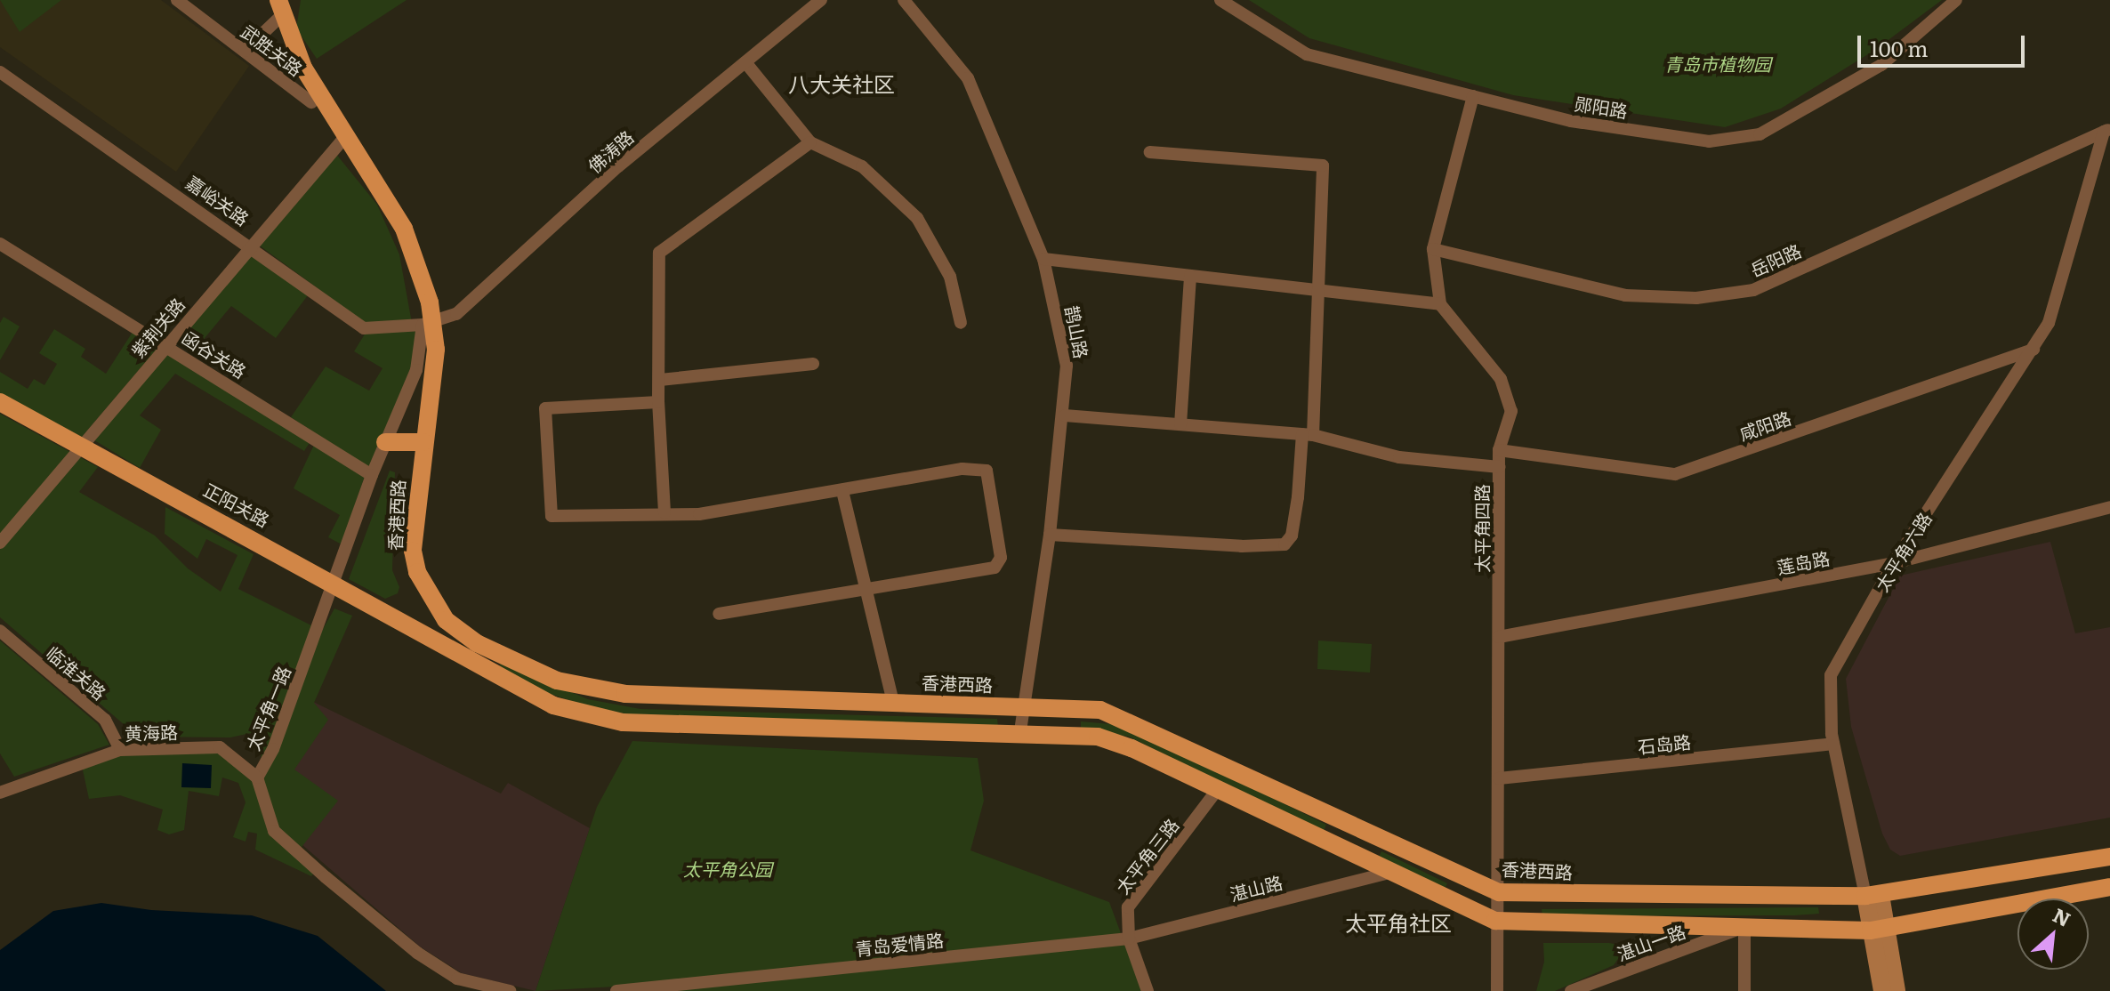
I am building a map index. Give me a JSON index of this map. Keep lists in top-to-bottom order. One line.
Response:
{"streets":{"main road":["正阳关路","香港西路"],"street":["武胜关路","郧阳路","佛涛路","嘉峪关路","岳阳路","紫荆关路","鹊山路","函谷关路","咸阳路","太平角四路","太平角六路","莲岛路","临淮关路","太平角一路","黄海路","石岛路","太平角三路","湛山路","湛山一路","青岛爱情路"]},"crossings":[["佛涛路","嘉峪关路"],["佛涛路","香港西路"],["佛涛路","太平角一路"],["嘉峪关路","紫荆关路"],["嘉峪关路","香港西路"],["嘉峪关路","太平角一路"],["岳阳路","太平角六路"],["紫荆关路","函谷关路"],["紫荆关路","正阳关路"],["紫荆关路","香港西路"],["鹊山路","正阳关路"],["鹊山路","香港西路"],["函谷关路","太平角一路"],["咸阳路","太平角四路"],["咸阳路","太平角六路"],["正阳关路","太平角一路"],["香港西路","太平角四路"],["香港西路","太平角六路"],["香港西路","太平角一路"],["太平角四路","莲岛路"],["太平角四路","石岛路"],["太平角六路","莲岛路"],["太平角六路","石岛路"],["临淮关路","黄海路"],["太平角一路","黄海路"],["太平角三路","湛山路"],["太平角三路","青岛爱情路"],["湛山路","青岛爱情路"]],"districts":["八大关社区","太平角社区"],"parks":["青岛市植物园","太平角公园"],"scale_bar":"100 m","north":"top right"}
